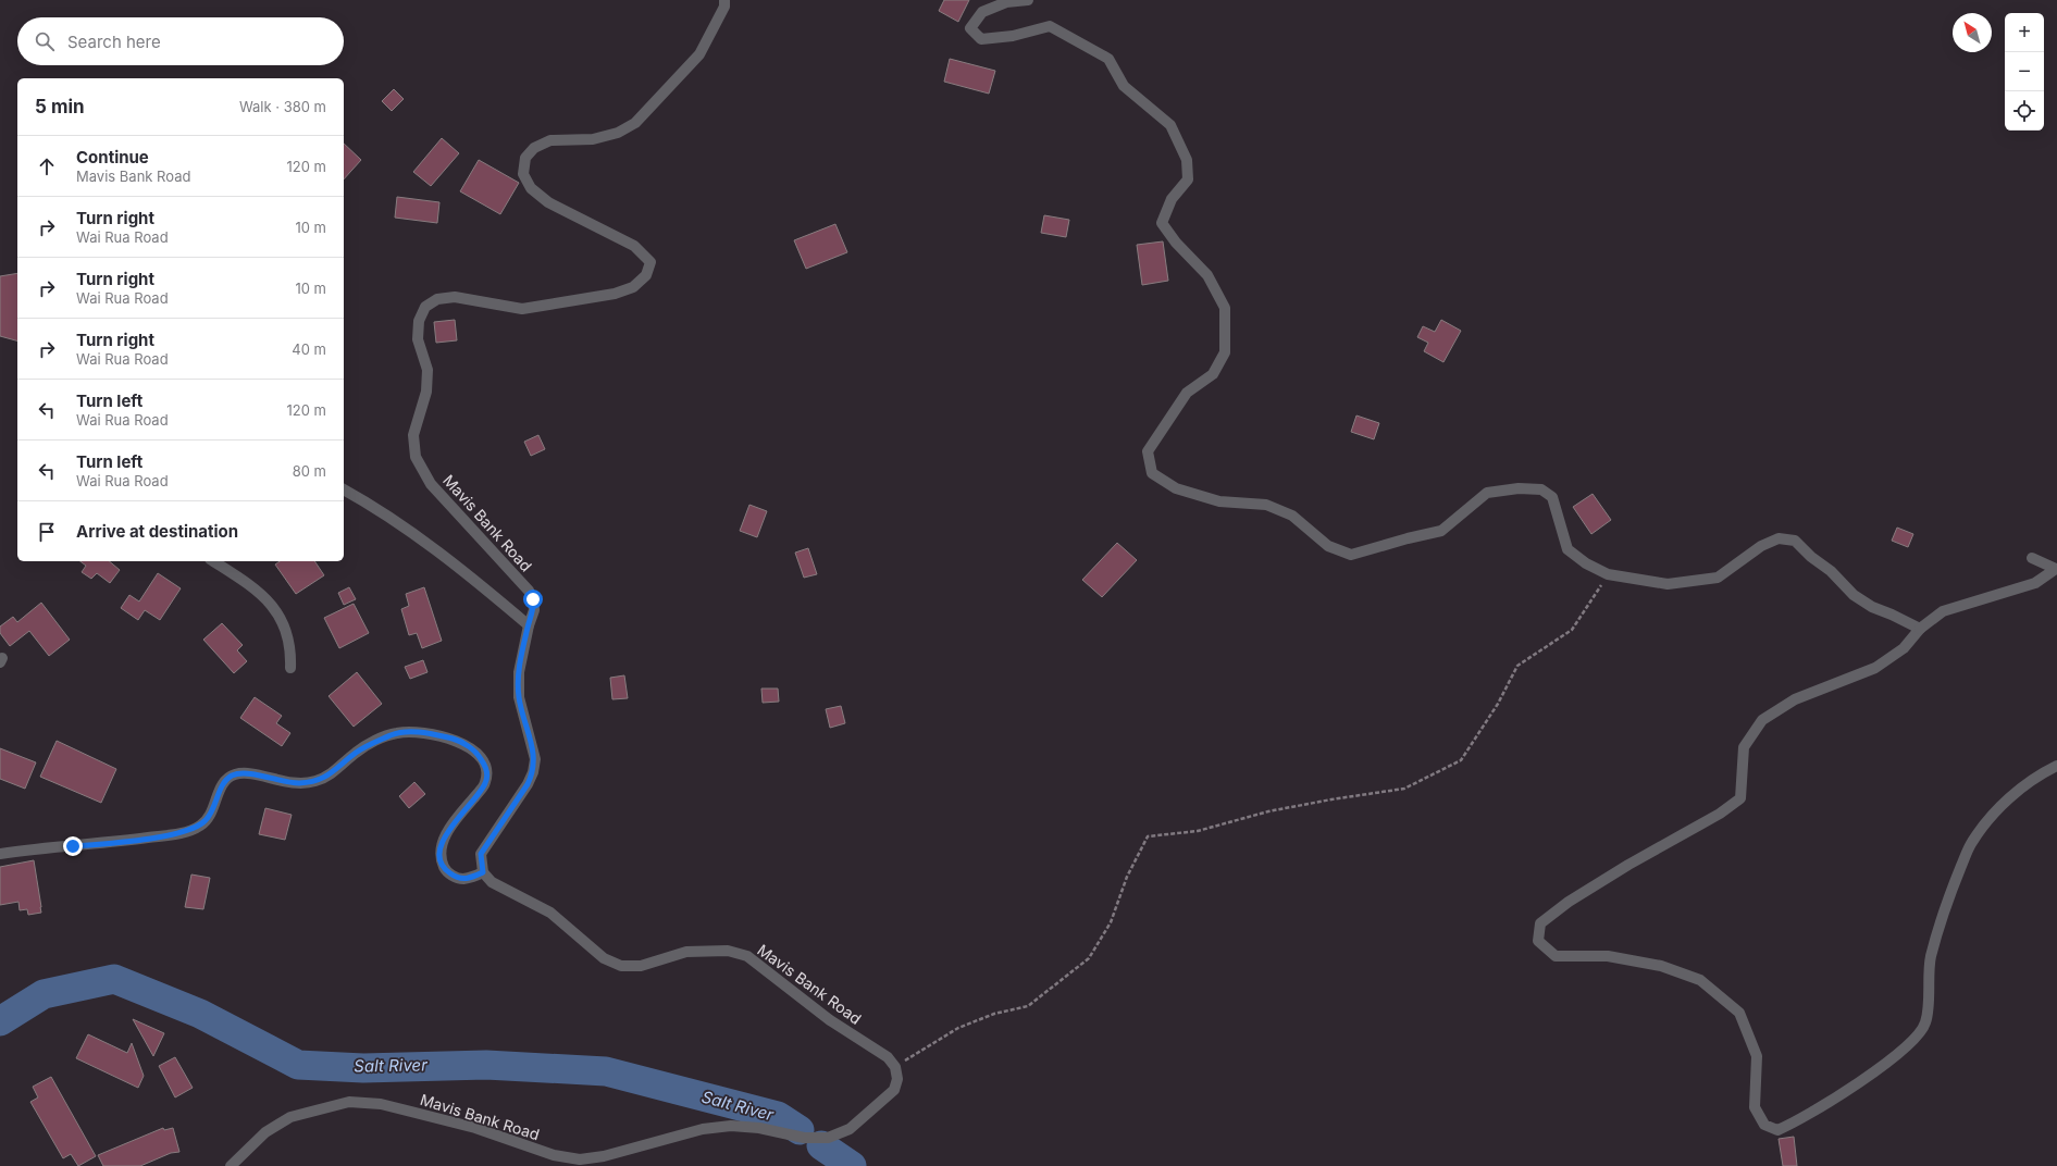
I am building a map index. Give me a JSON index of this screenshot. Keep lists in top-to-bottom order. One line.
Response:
{"streets":{"street":["Mavis Bank Road"]},"water":["Salt River"],"north":"top left","page":{"map_buttons":["+","−"],"search":"Search here","heading":["5 min","Walk · 380 m"],"list":[["Continue","Mavis Bank Road","120 m"],["Turn right","Wai Rua Road","10 m"],["Turn right","Wai Rua Road","10 m"],["Turn right","Wai Rua Road","40 m"],["Turn left","Wai Rua Road","120 m"],["Turn left","Wai Rua Road","80 m"],"Arrive at destination"]}}
